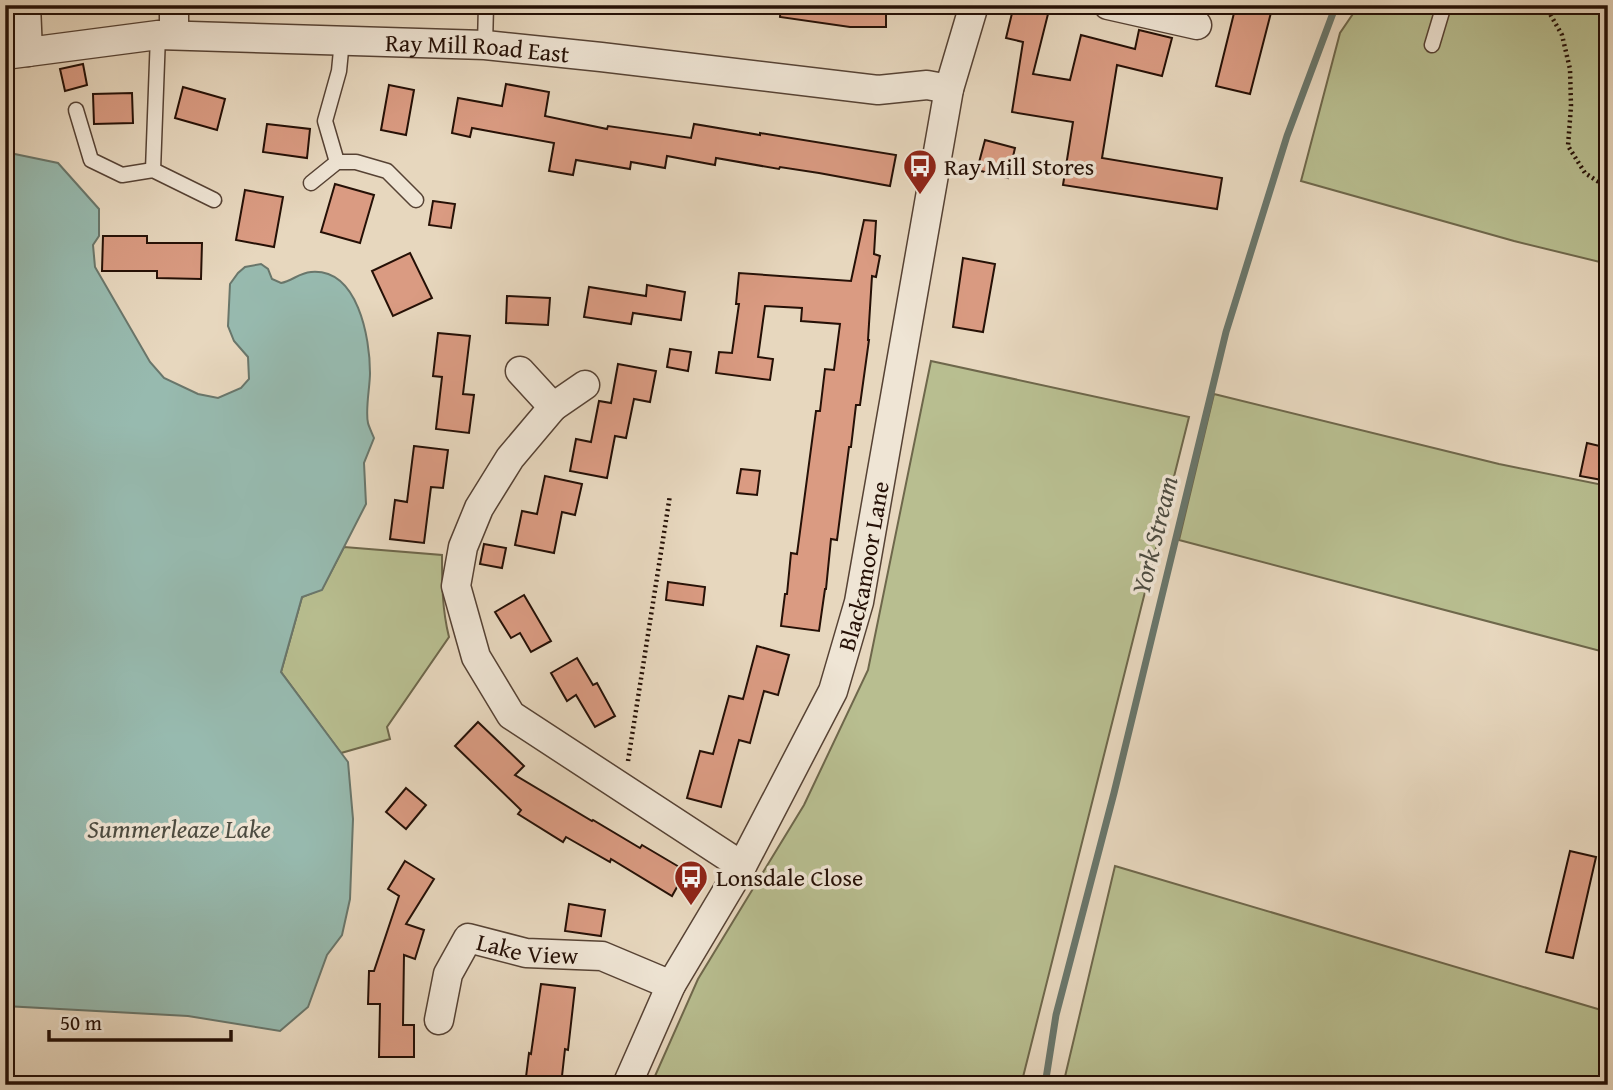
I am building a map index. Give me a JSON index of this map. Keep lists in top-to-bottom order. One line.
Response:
{"streets":{"street":["Ray Mill Road East","Blackamoor Lane","Lake View"]},"crossings":[["Ray Mill Road East","Blackamoor Lane"],["Blackamoor Lane","Lake View"]],"water":["York Stream","Summerleaze Lake"],"places":{"bus stop":["Ray Mill Stores","Lonsdale Close"]},"scale_bar":"50 m"}
